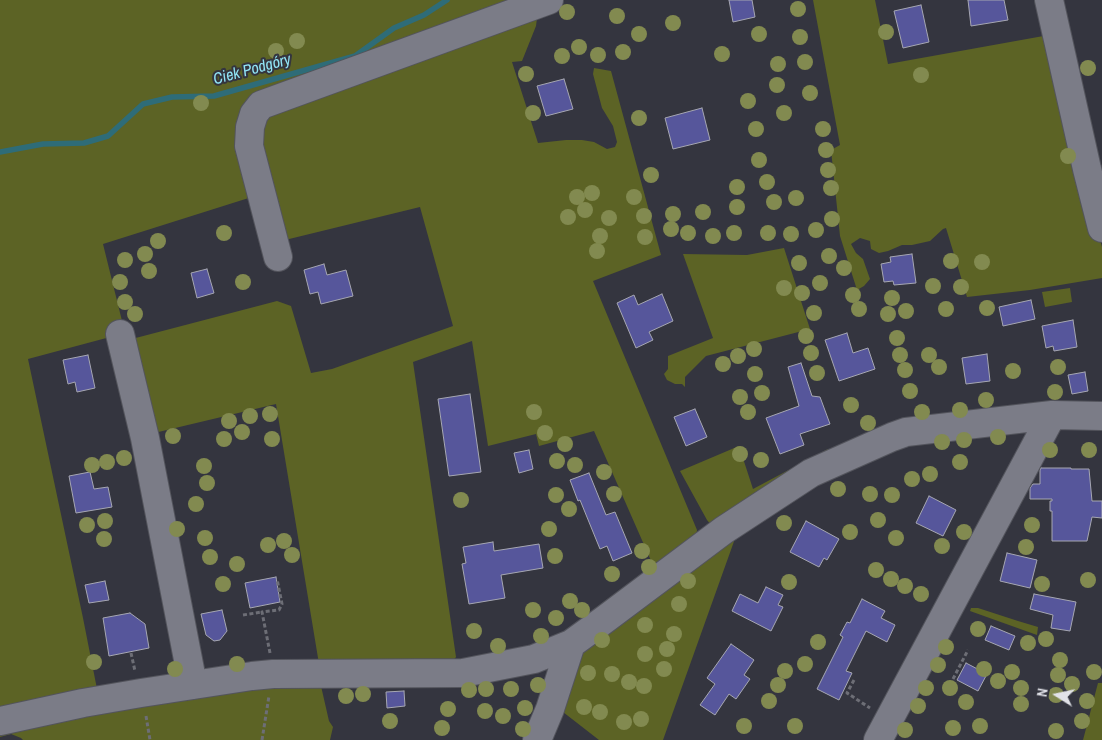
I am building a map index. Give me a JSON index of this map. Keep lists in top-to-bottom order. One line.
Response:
{"water":["Ciek Podgóry"],"north":"left"}
